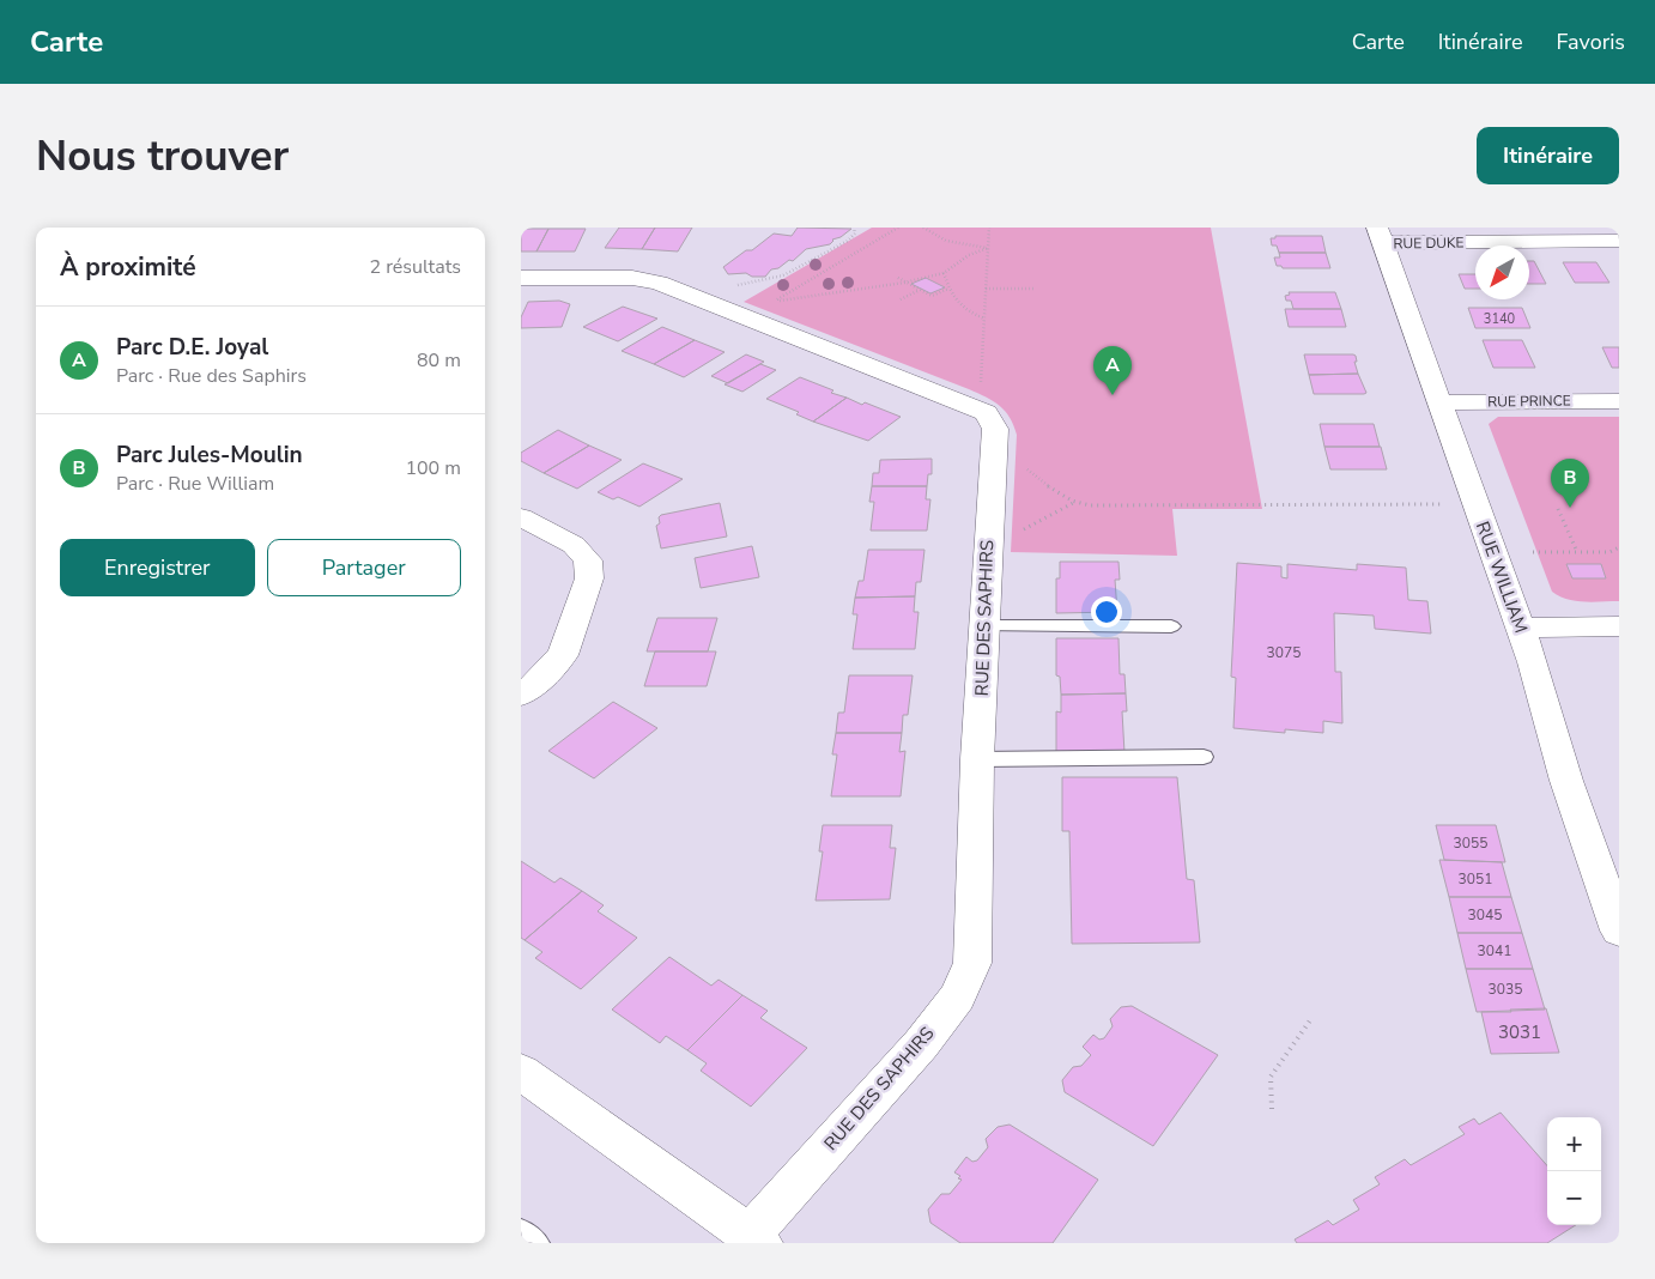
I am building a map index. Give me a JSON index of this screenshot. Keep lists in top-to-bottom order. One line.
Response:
{"streets":{"street":["RUE DUKE","RUE PRINCE","RUE WILLIAM","RUE DES SAPHIRS"]},"crossings":[["RUE DUKE","RUE WILLIAM"],["RUE PRINCE","RUE WILLIAM"]],"house_numbers":["3140","3075","3055","3051","3045","3041","3035","3031"],"north":"bottom left","page":{"header":"Carte","nav":["Carte","Itinéraire","Favoris"],"buttons":["Itinéraire",["Enregistrer","Partager"]],"title":"Nous trouver","heading":["À proximité","2 résultats"],"list":[{"mark":"A","name":"Parc D.E. Joyal","note":"Parc · Rue des Saphirs","value":"80 m"},{"mark":"B","name":"Parc Jules-Moulin","note":"Parc · Rue William","value":"100 m"}],"pins":["A","B"],"map_buttons":["+","−"]}}
